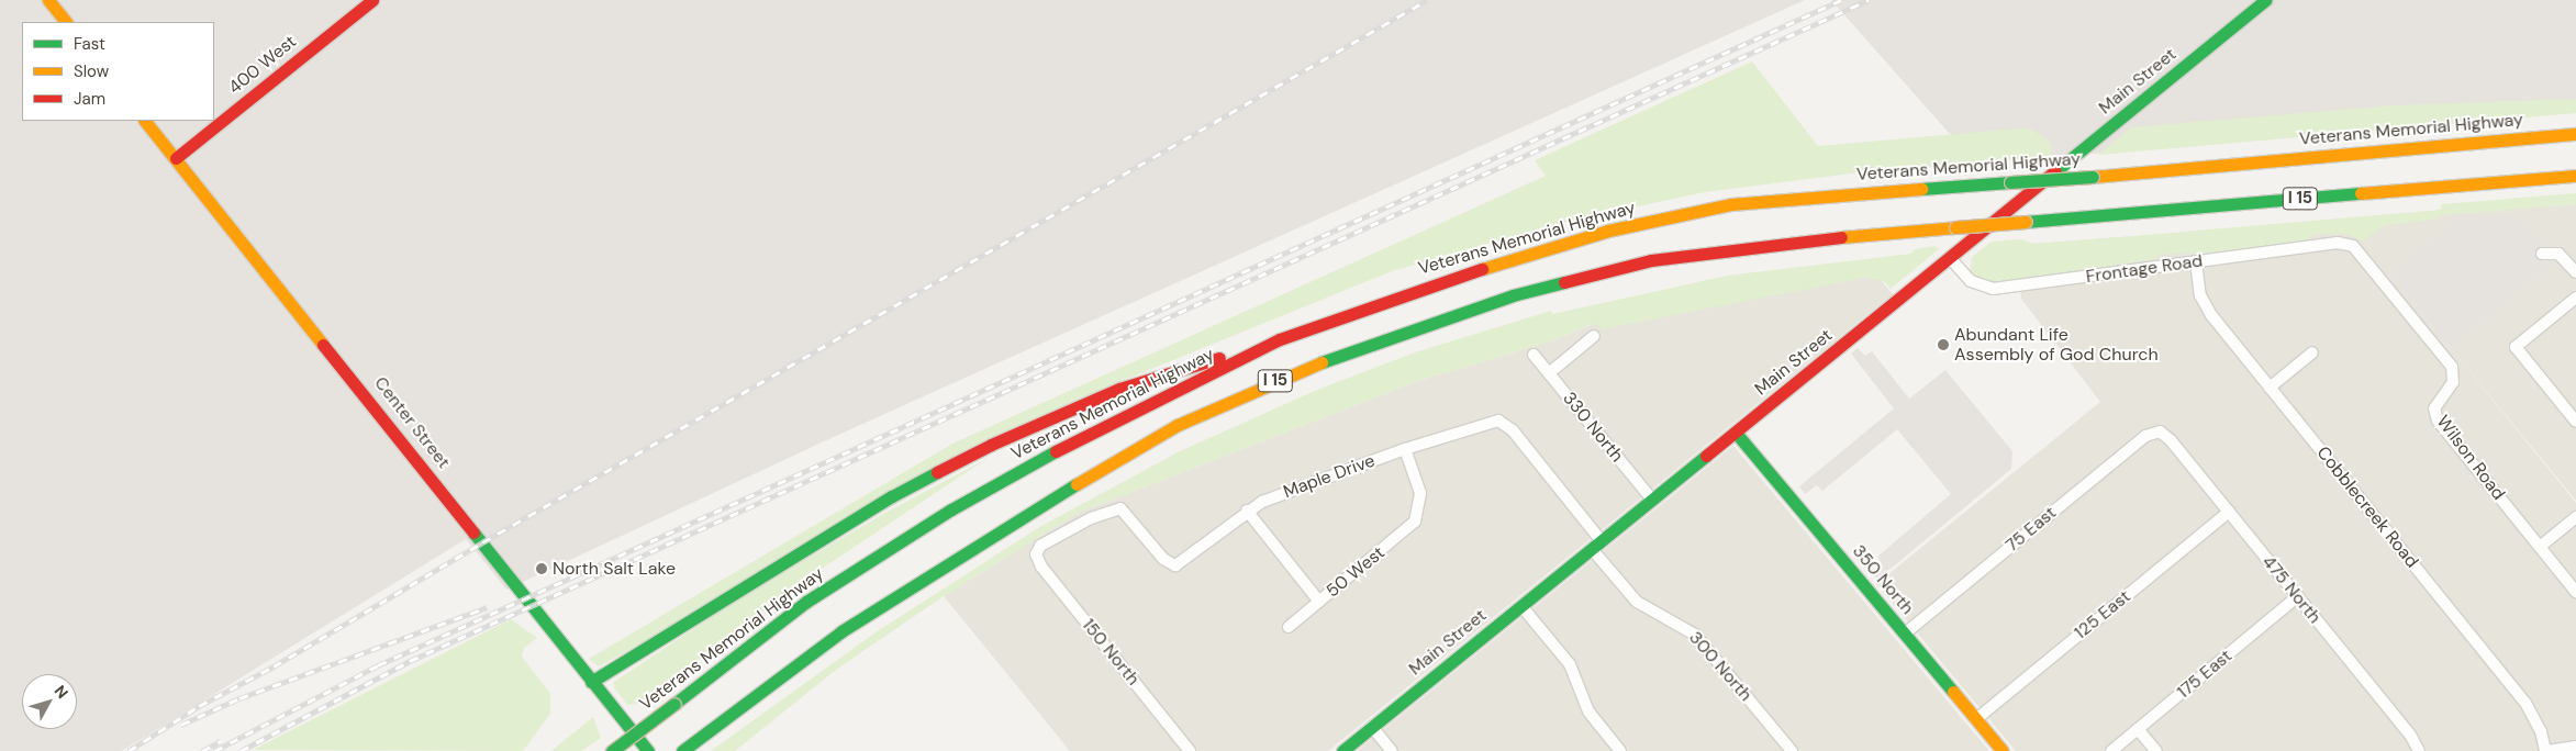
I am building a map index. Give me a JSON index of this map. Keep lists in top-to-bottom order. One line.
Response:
{"streets":{"main road":["400 West","Main Street","Veterans Memorial Highway","I 15","Center Street","350 North"],"street":["Frontage Road","330 North","Wilson Road","Maple Drive","Cobblecreek Road","75 East","50 West","475 North","125 East","150 North","300 North","175 East"]},"crossings":[["400 West","Center Street"],["Main Street","Frontage Road"],["Main Street","330 North"],["Main Street","350 North"],["Main Street","300 North"],["Frontage Road","Wilson Road"],["Frontage Road","Cobblecreek Road"],["Maple Drive","50 West"],["Maple Drive","150 North"],["Maple Drive","300 North"],["75 East","350 North"],["75 East","475 North"],["350 North","125 East"],["475 North","125 East"],["475 North","175 East"]],"places":["Abundant Life Assembly of God Church","North Salt Lake"],"legend":["Fast","Slow","Jam"],"north":"top right"}
